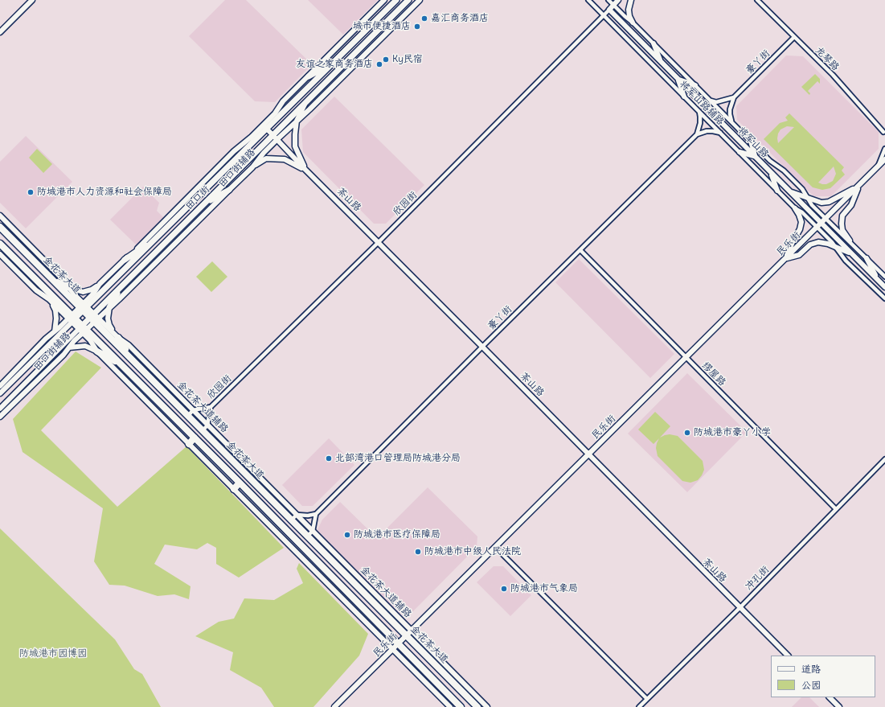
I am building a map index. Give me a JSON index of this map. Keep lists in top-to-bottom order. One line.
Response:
{"streets":{"highway":["金花茶大道"],"main road":["田口街"],"street":["龙琴路","豪丫街","将军山路辅路","将军山路","田口街辅路","茶山路","欣园街","民乐街","缪屋路","金花茶大道辅路","冲孔街"]},"crossings":[["龙琴路","豪丫街"],["豪丫街","将军山路辅路"],["豪丫街","茶山路"],["豪丫街","缪屋路"],["将军山路辅路","欣园街"],["将军山路辅路","民乐街"],["将军山路","欣园街"],["将军山路","民乐街"],["田口街辅路","田口街"],["田口街辅路","茶山路"],["田口街辅路","金花茶大道"],["田口街辅路","金花茶大道辅路"],["田口街","茶山路"],["田口街","金花茶大道"],["田口街","金花茶大道辅路"],["茶山路","欣园街"],["茶山路","民乐街"],["茶山路","冲孔街"],["民乐街","金花茶大道"],["民乐街","缪屋路"],["民乐街","金花茶大道辅路"],["金花茶大道","金花茶大道辅路"],["缪屋路","冲孔街"]],"parks":["防城港市园博园"],"places":["嘉汇商务酒店","城市便捷酒店","Ky民宿","友谊之家商务酒店","防城港市人力资源和社会保障局","防城港市豪丫小学","北部湾港口管理局防城港分局","防城港市医疗保障局","防城港市中级人民法院","防城港市气象局"],"legend":["道路","公园"]}
